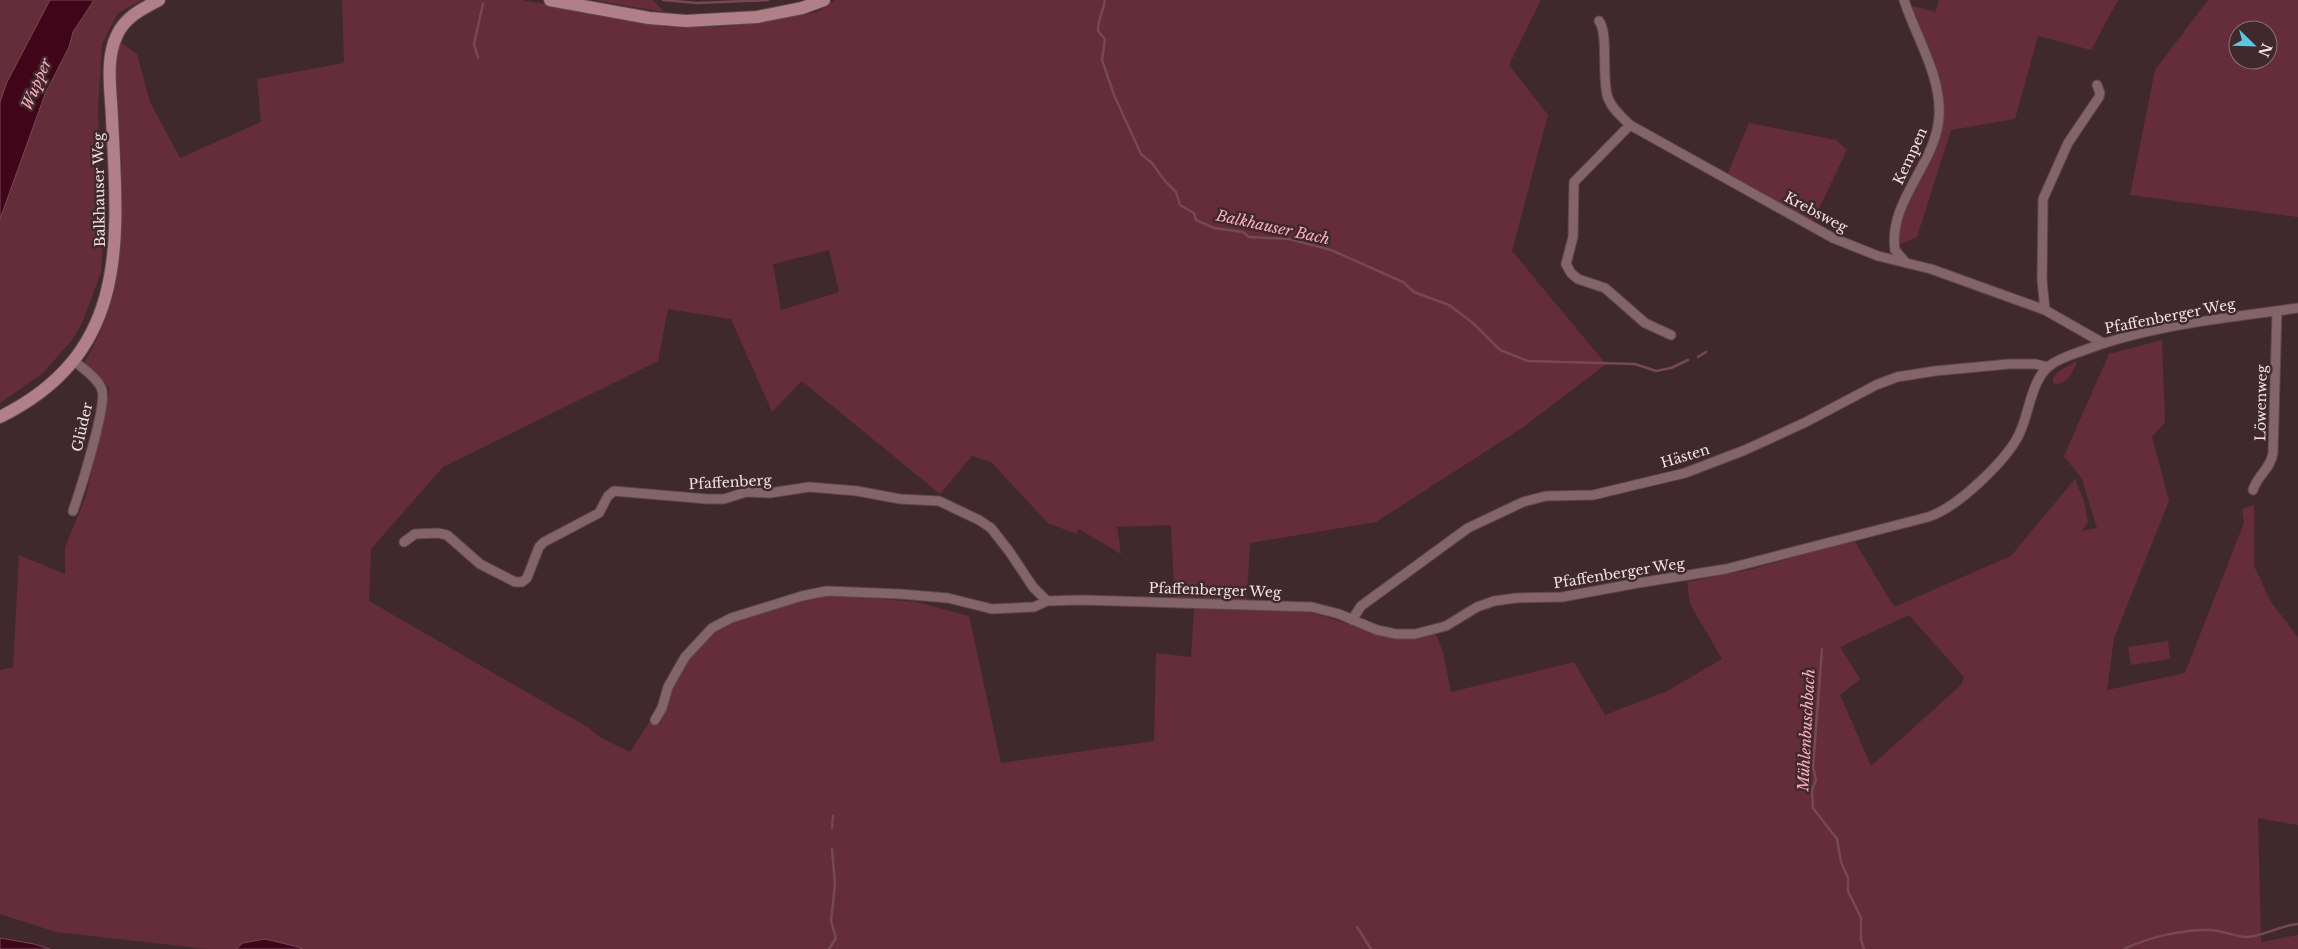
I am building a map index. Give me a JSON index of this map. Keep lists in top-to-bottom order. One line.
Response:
{"streets":{"main road":["Balkhauser Weg"],"street":["Kempen","Krebsweg","Pfaffenberger Weg","Löwenweg","Glüder","Hästen","Pfaffenberg"]},"crossings":[["Kempen","Krebsweg"],["Balkhauser Weg","Glüder"],["Krebsweg","Pfaffenberger Weg"],["Pfaffenberger Weg","Löwenweg"],["Pfaffenberger Weg","Hästen"],["Pfaffenberger Weg","Pfaffenberg"]],"water":["Wupper","Balkhauser Bach","Mühlenbuschbach"],"north":"bottom right"}
